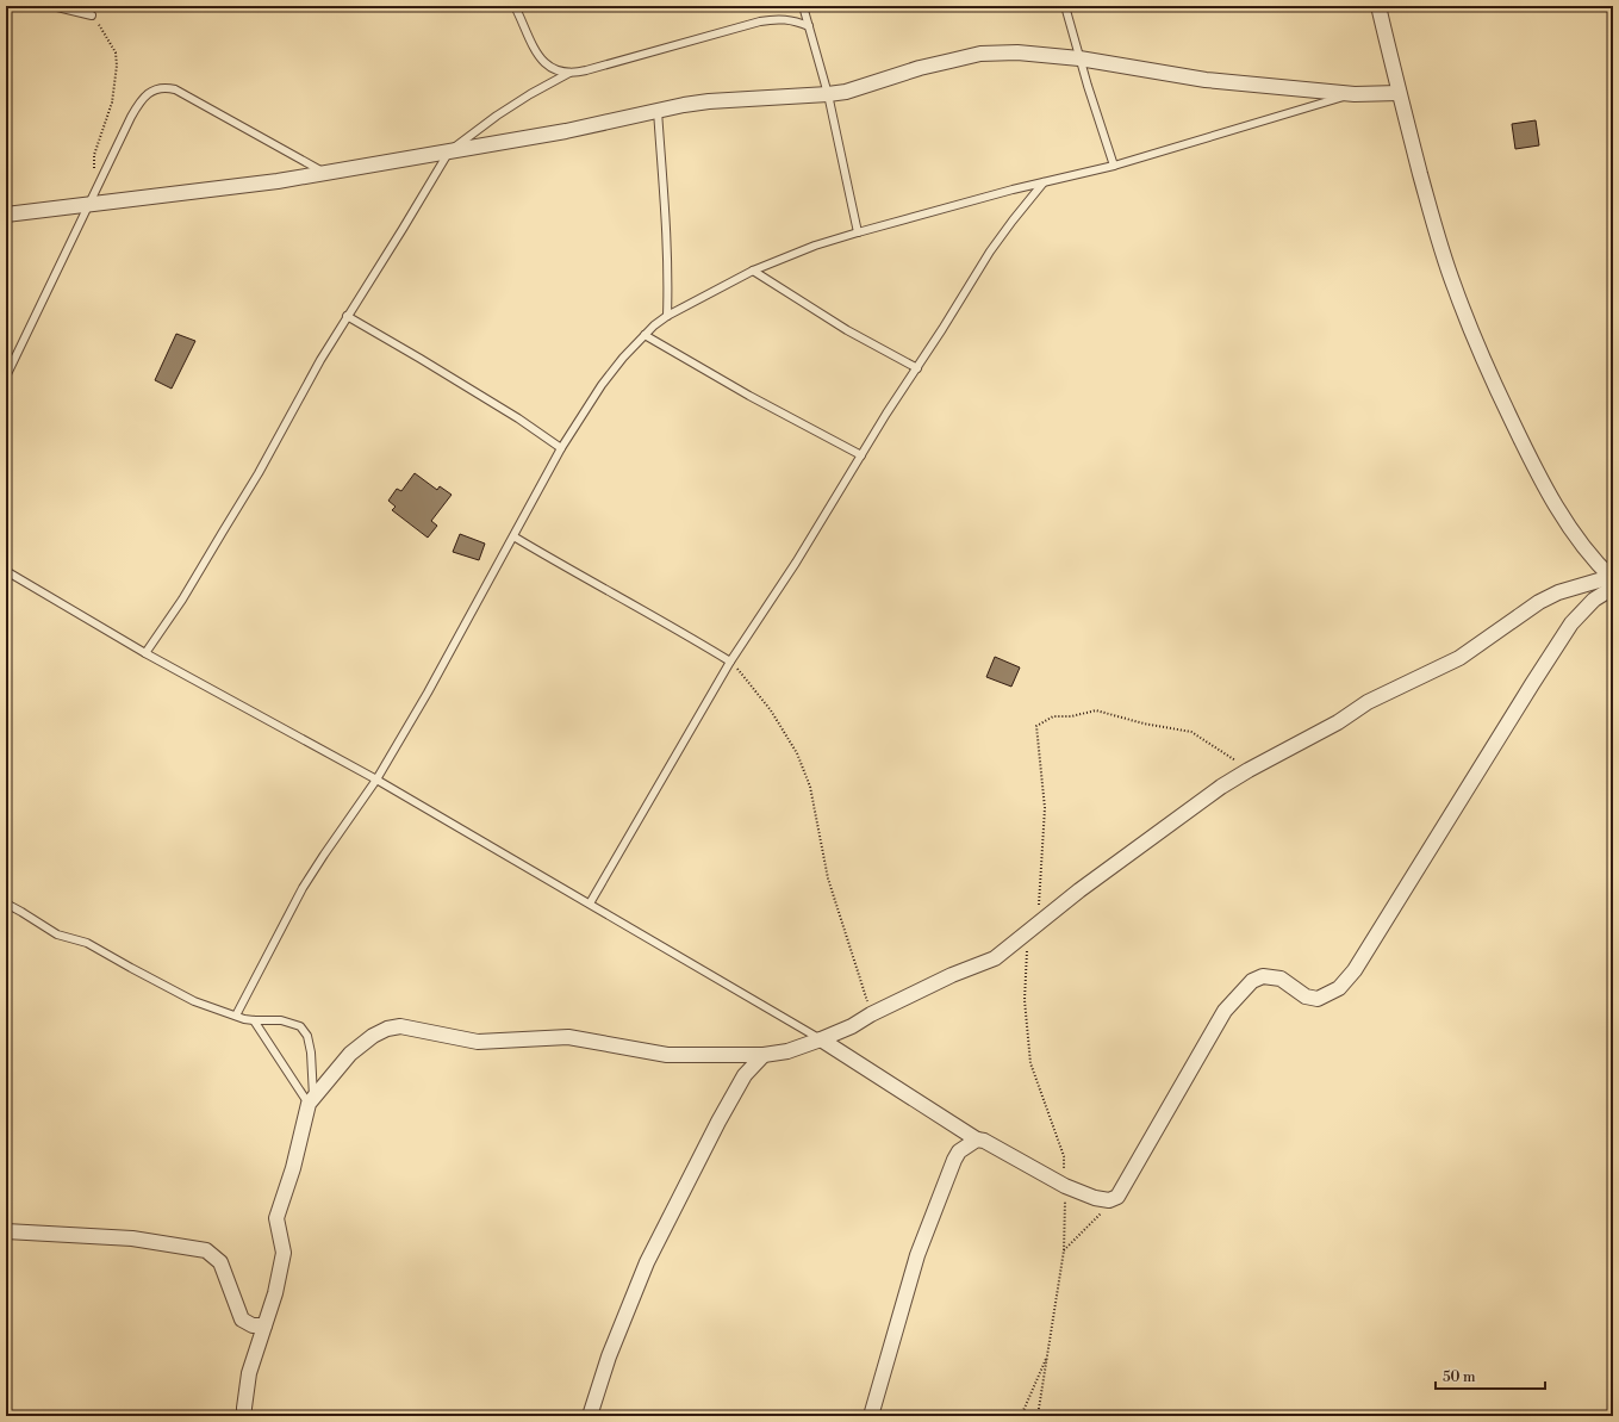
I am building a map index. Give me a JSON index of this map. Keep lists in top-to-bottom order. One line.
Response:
{"scale_bar":"50 m"}
